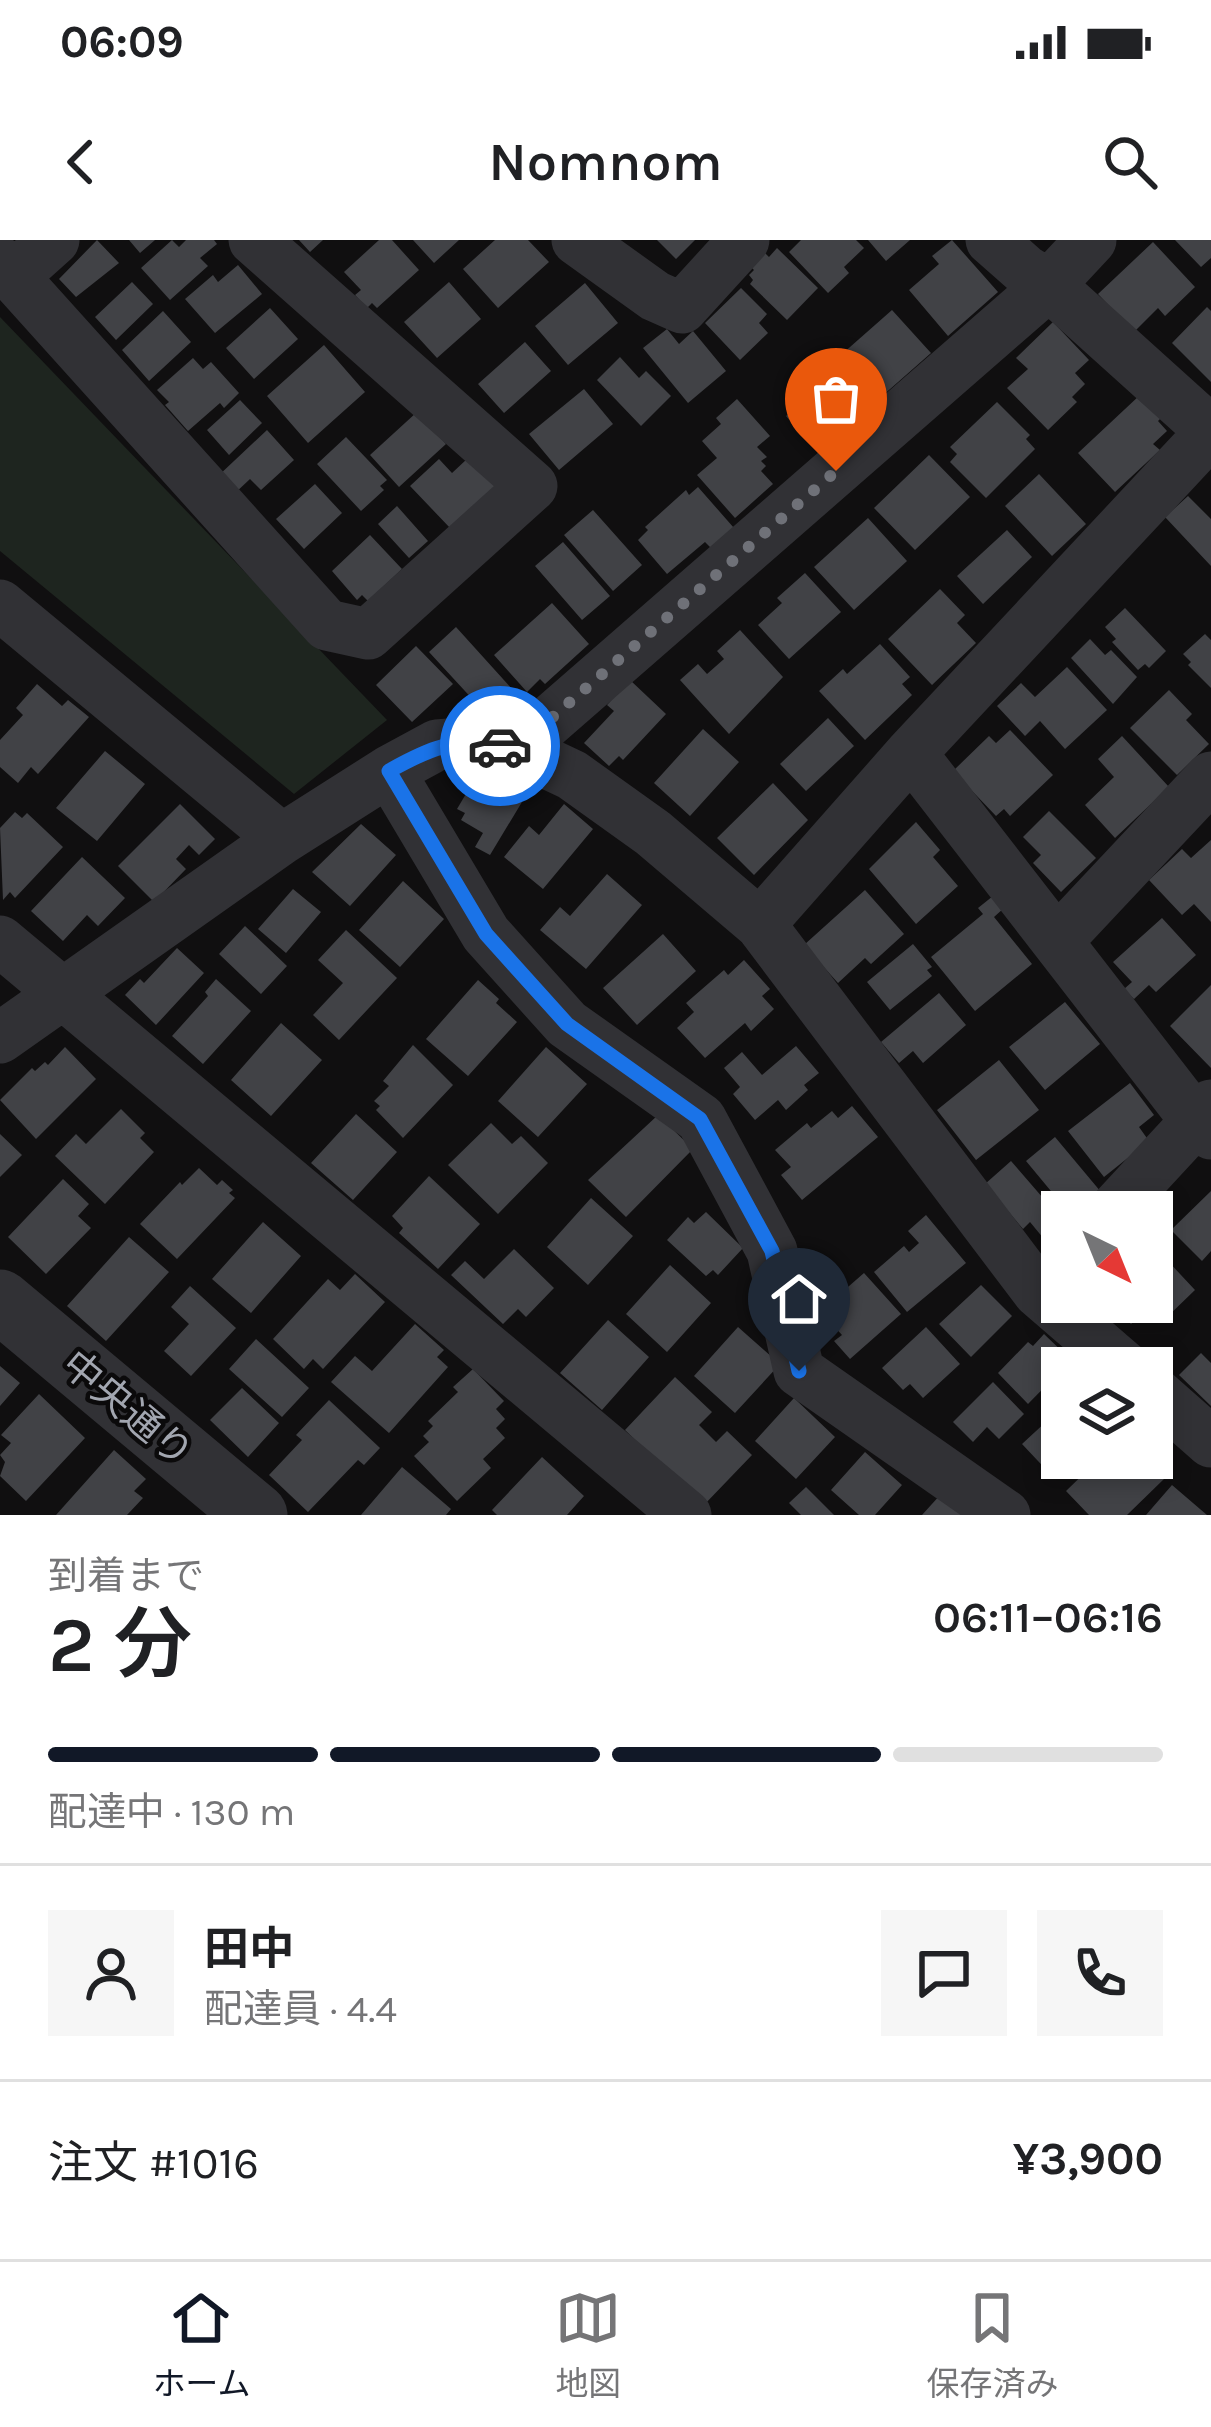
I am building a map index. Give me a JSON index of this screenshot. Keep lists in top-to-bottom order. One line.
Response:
{"streets":{"street":["中央通り"]},"north":"bottom right","page":{"status":"06:09","header":"Nomnom","heading":["2 分","到着まで","06:11–06:16"],"panel":["田中","配達員 · 4.4","注文 #1016","¥3,900"],"bar":"配達中 · 130 m","tabs":["ホーム","地図","保存済み"]}}
